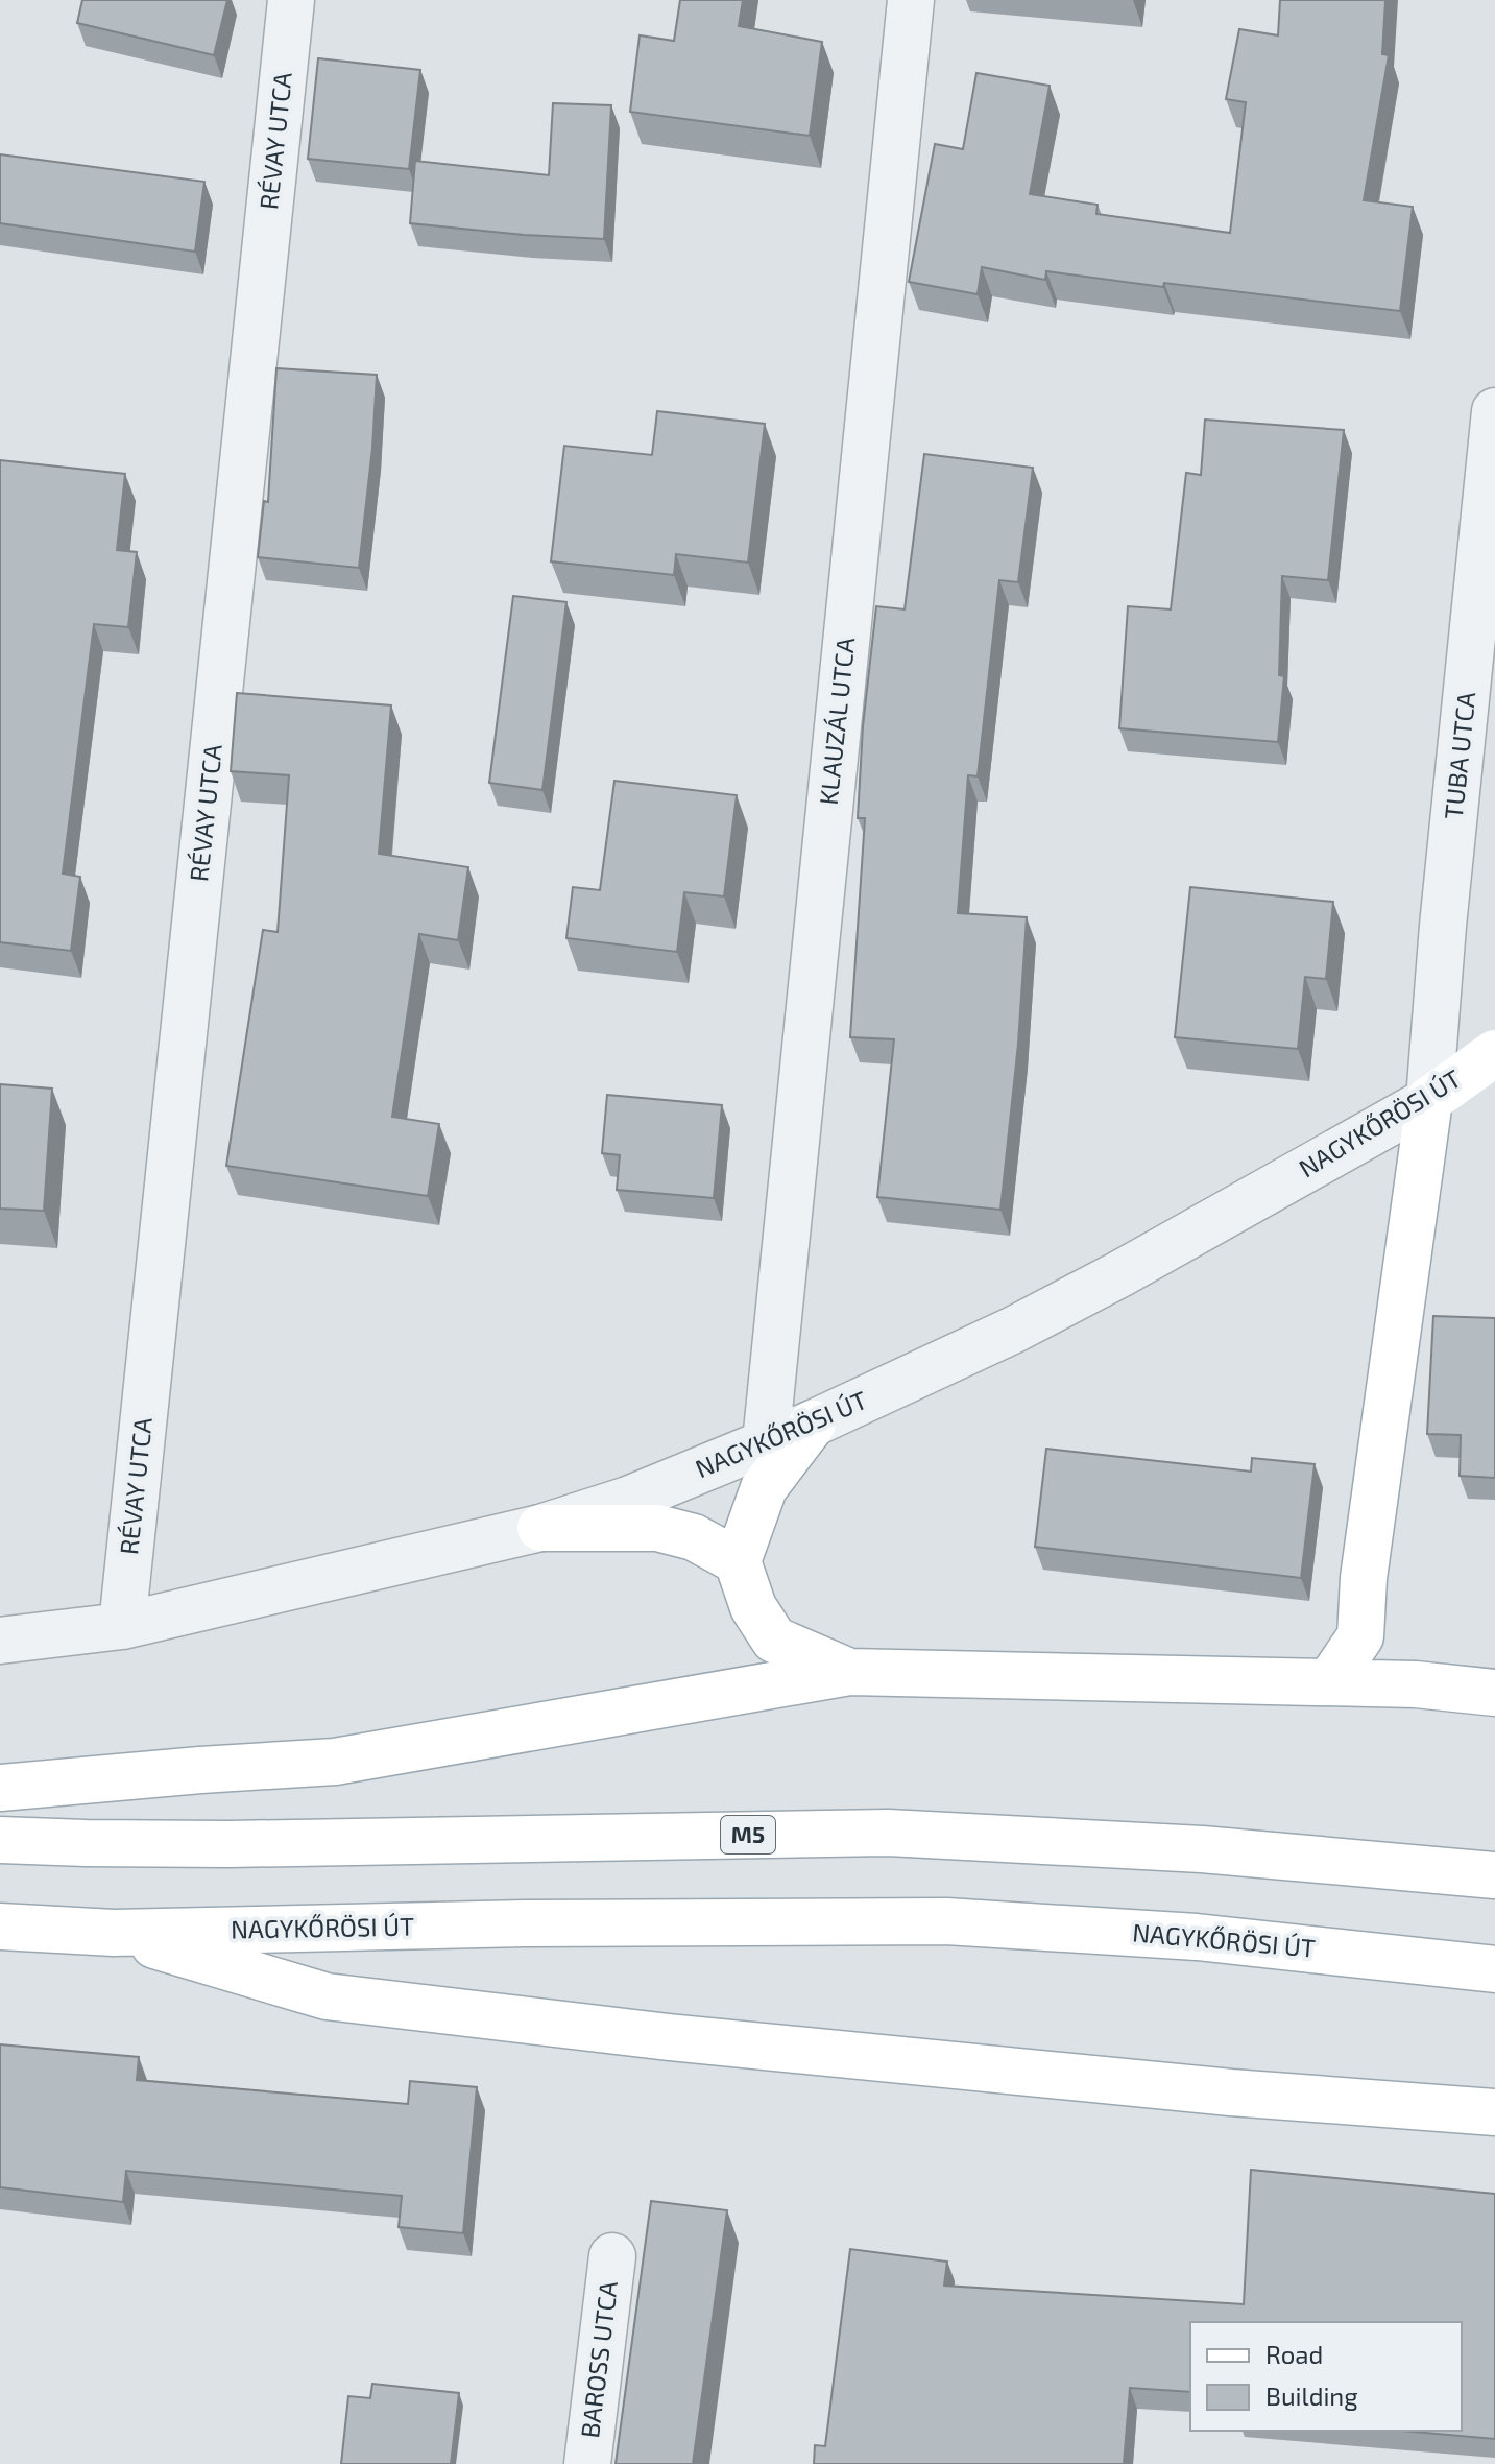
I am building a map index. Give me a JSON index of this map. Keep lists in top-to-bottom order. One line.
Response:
{"streets":{"main road":["NAGYKŐRÖSI ÚT","M5"],"street":["RÉVAY UTCA","KLAUZÁL UTCA","TUBA UTCA","BAROSS UTCA"]},"crossings":[["RÉVAY UTCA","NAGYKŐRÖSI ÚT"],["KLAUZÁL UTCA","NAGYKŐRÖSI ÚT"],["TUBA UTCA","NAGYKŐRÖSI ÚT"]],"legend":["Road","Building"]}
